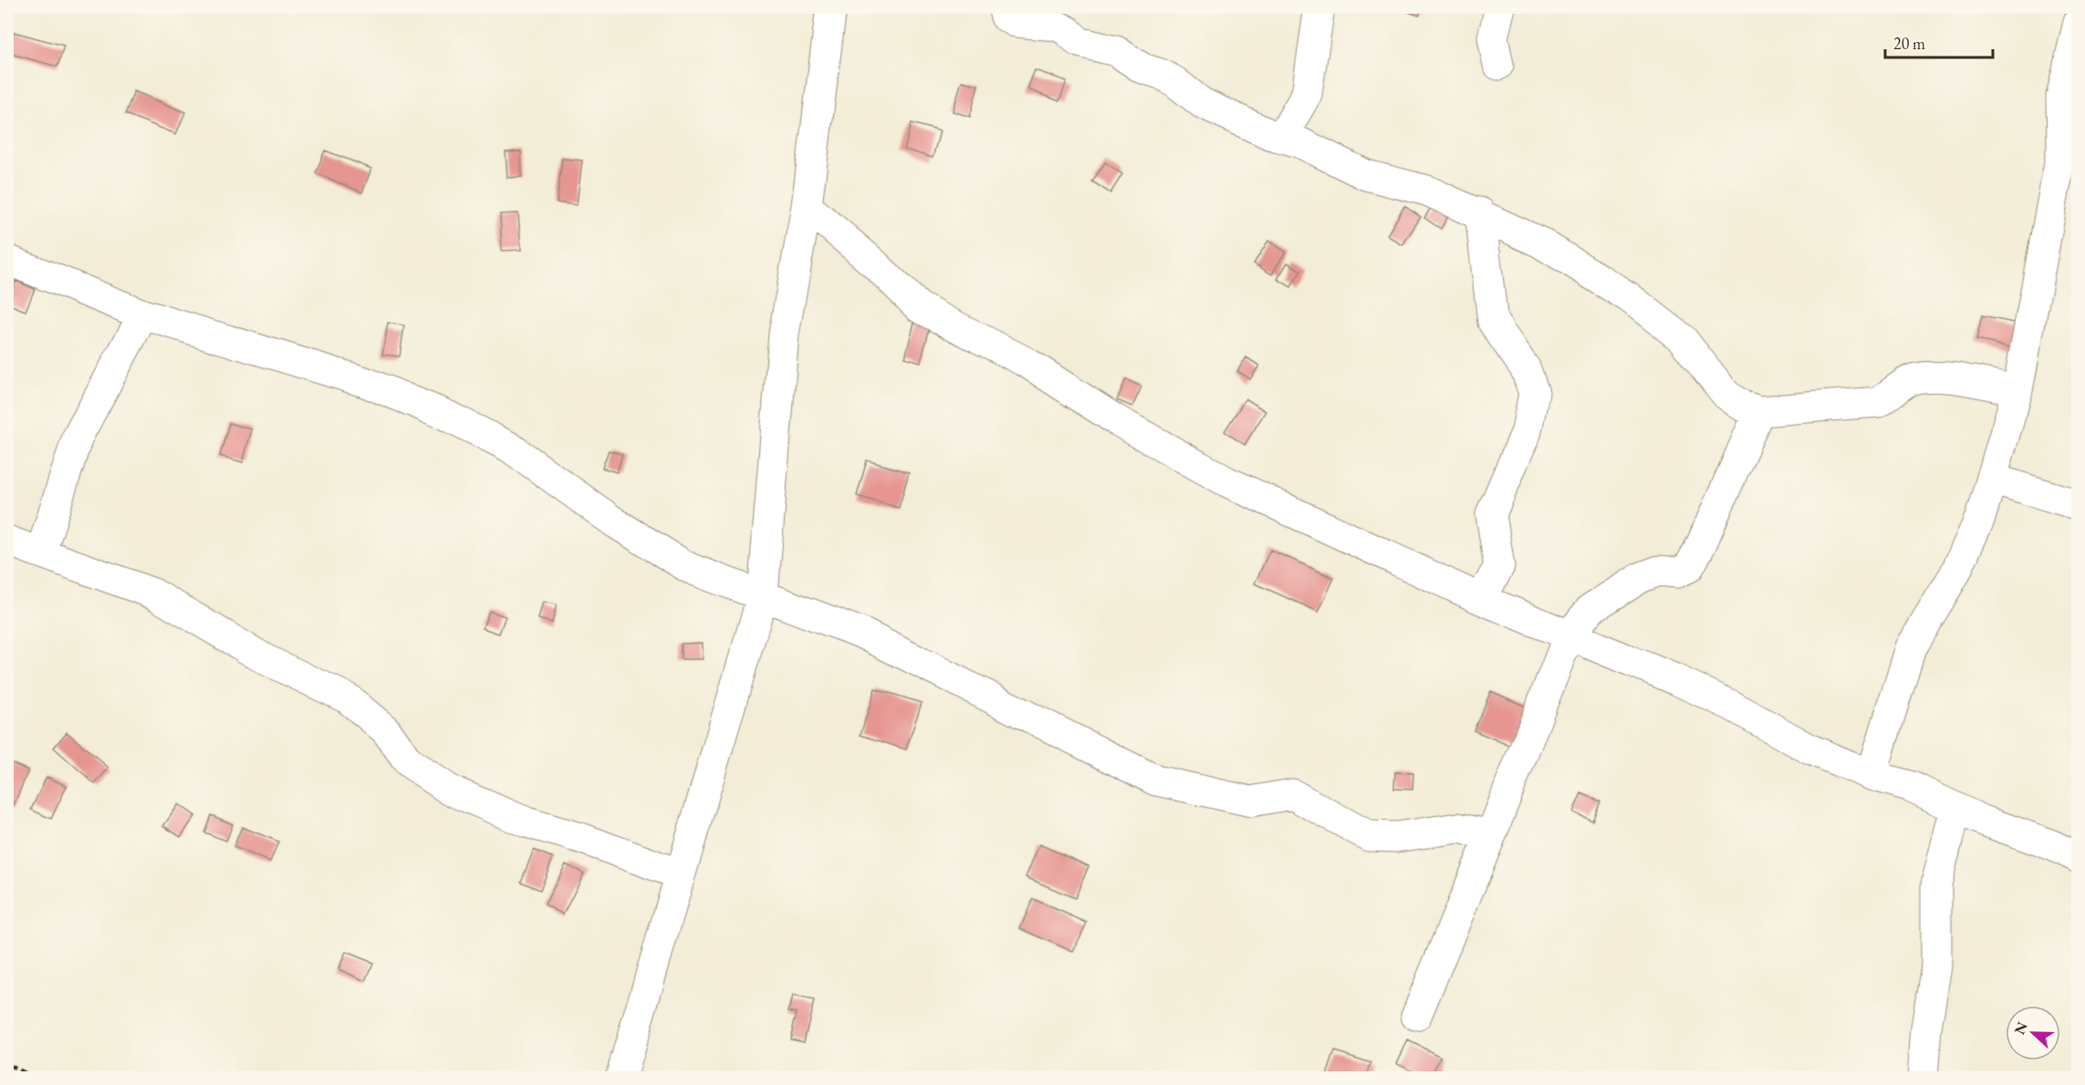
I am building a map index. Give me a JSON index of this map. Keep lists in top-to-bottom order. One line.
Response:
{"scale_bar":"20 m","north":"left"}
